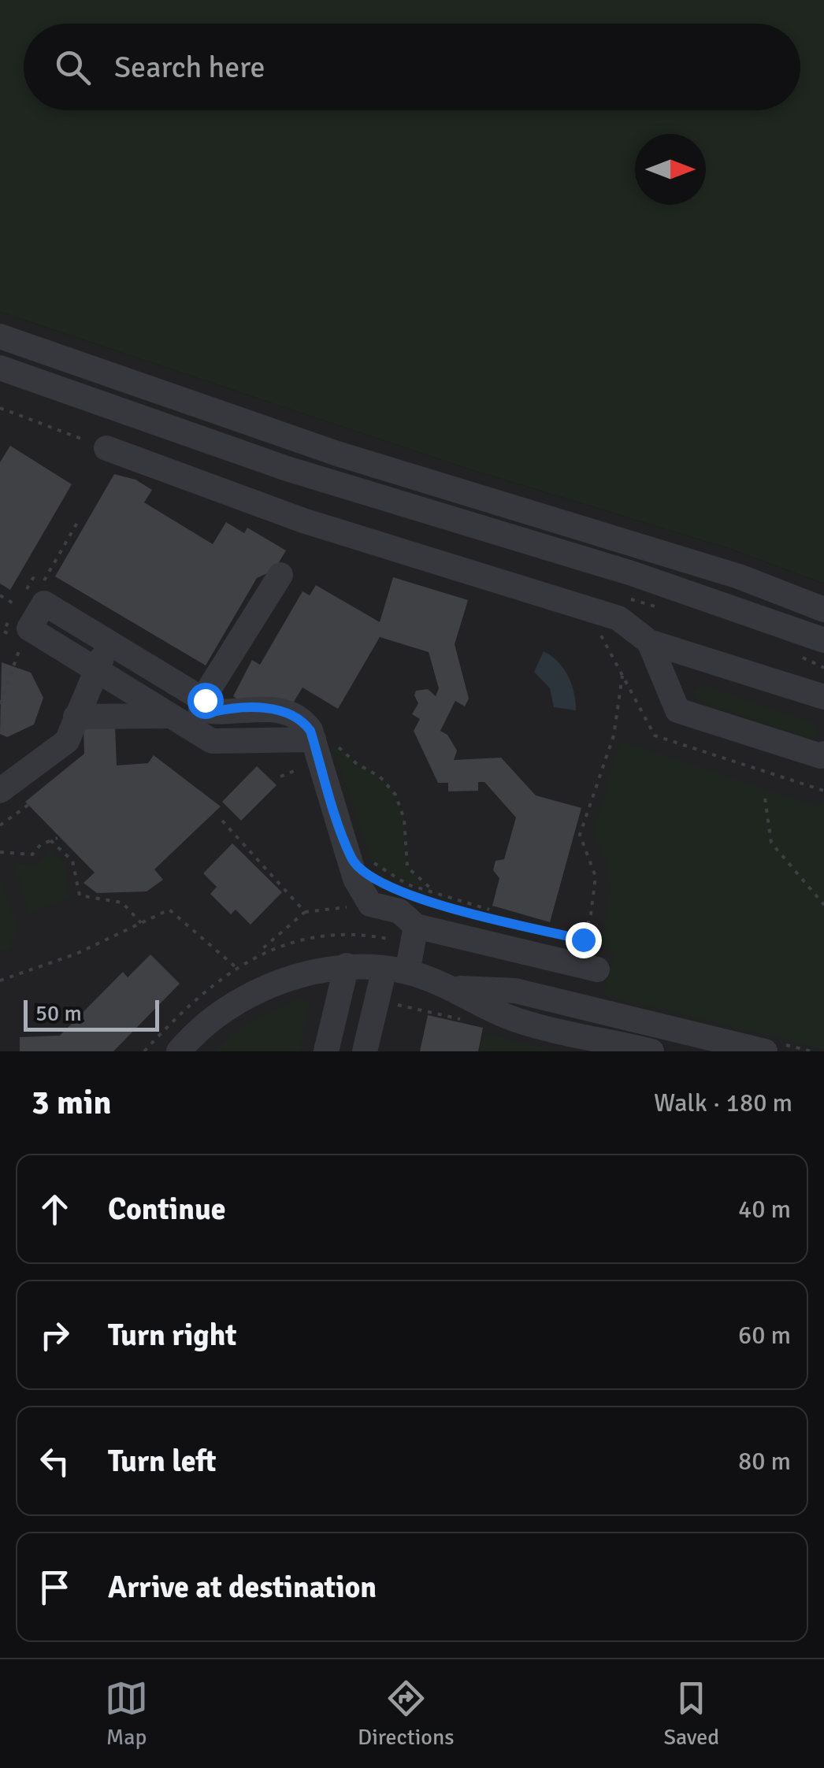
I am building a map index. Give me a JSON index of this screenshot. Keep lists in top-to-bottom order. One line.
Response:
{"scale_bar":"50 m","north":"right","page":{"search":"Search here","scale":"50 m","heading":["3 min","Walk · 180 m"],"list":[["Continue","40 m"],["Turn right","60 m"],["Turn left","80 m"],"Arrive at destination"],"nav":["Map","Directions","Saved"]}}
